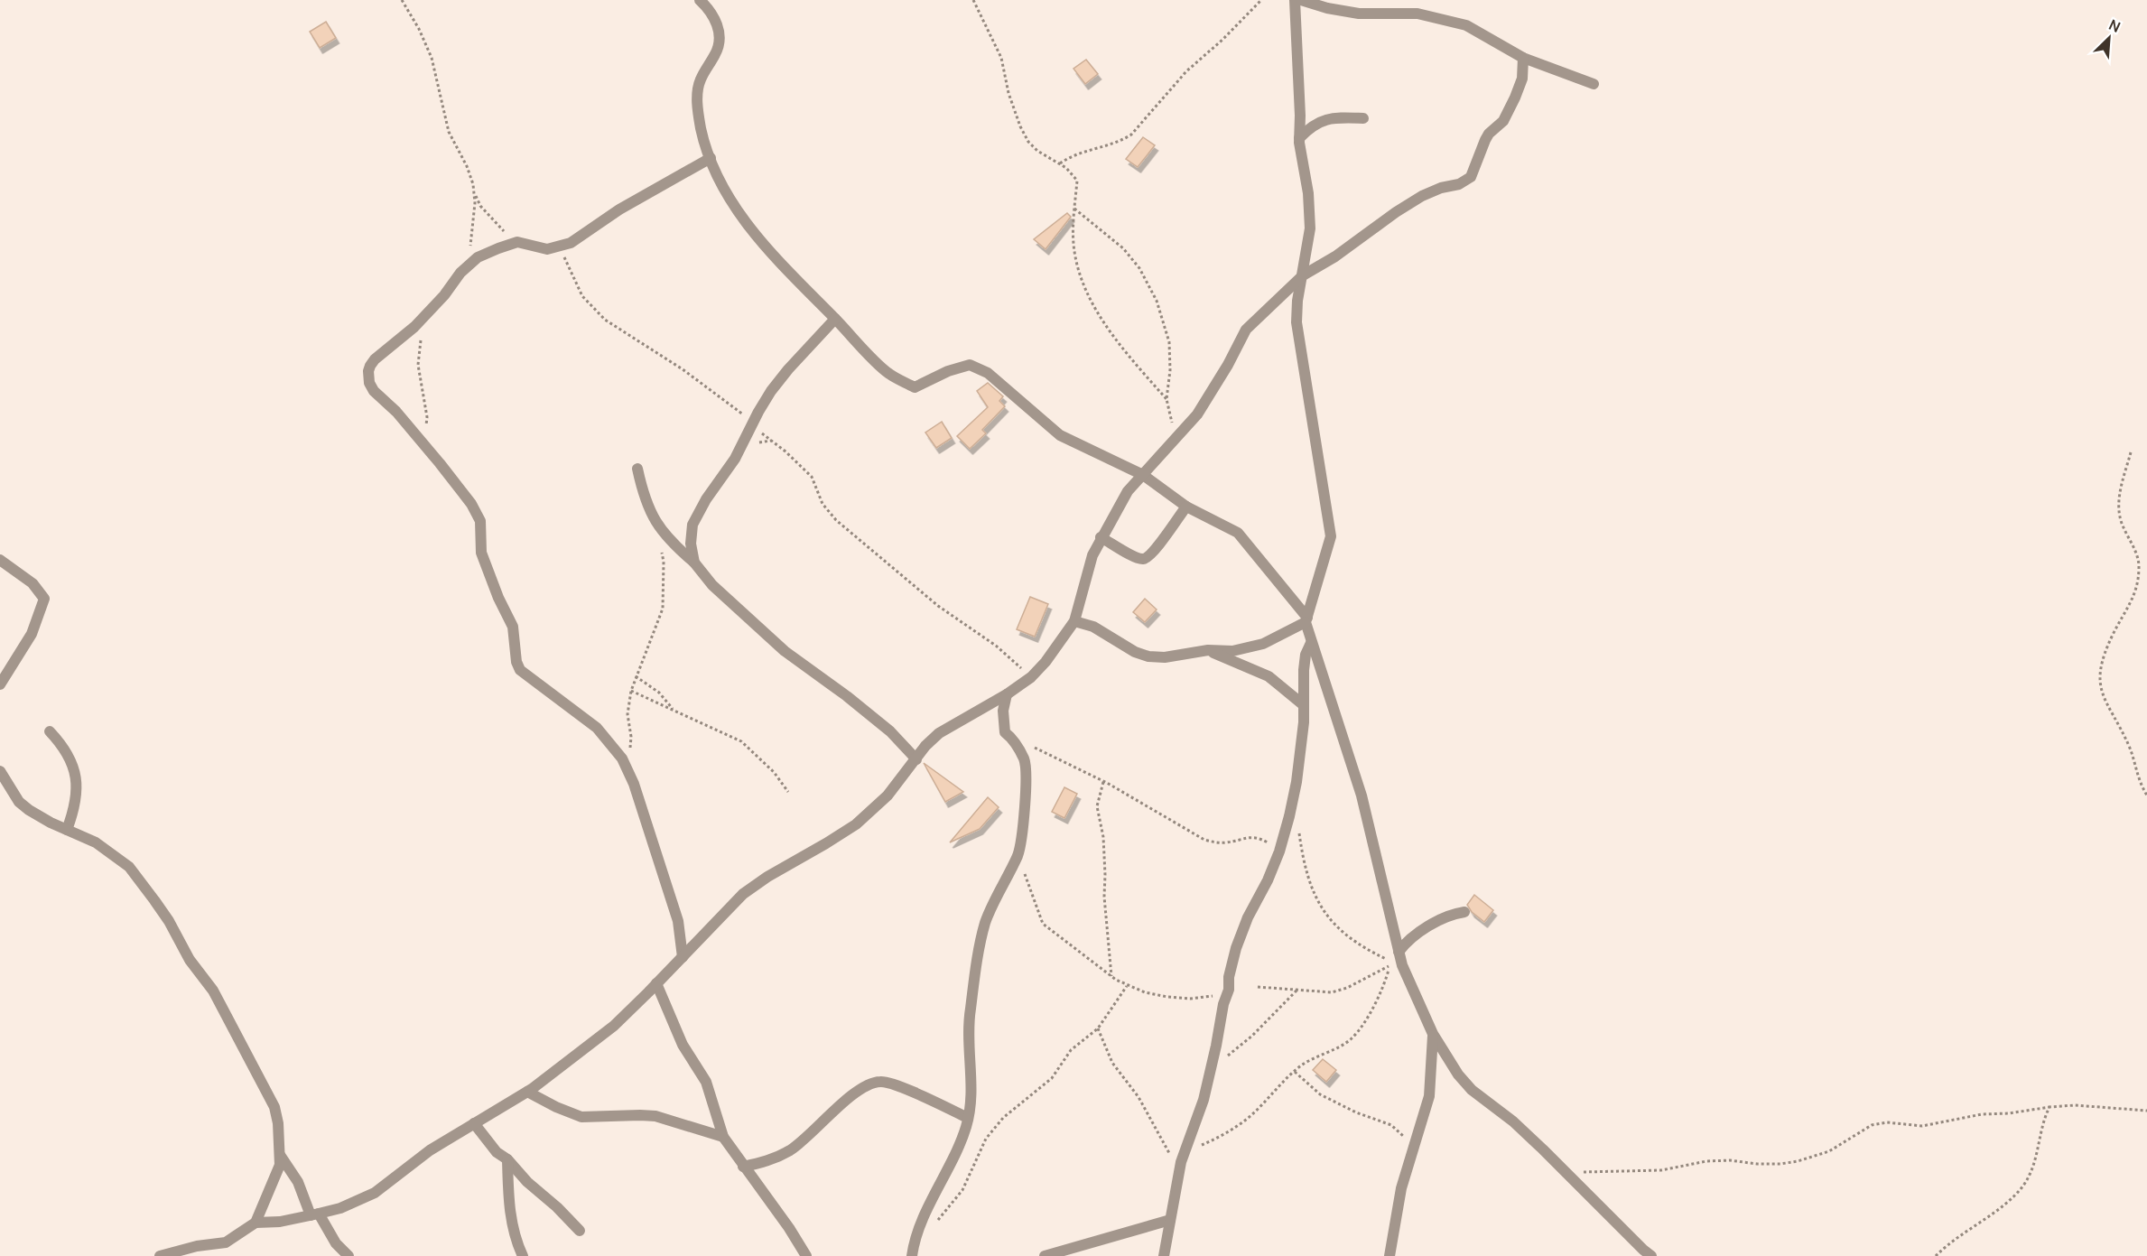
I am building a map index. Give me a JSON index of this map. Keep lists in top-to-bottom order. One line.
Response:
{"north":"top right"}
